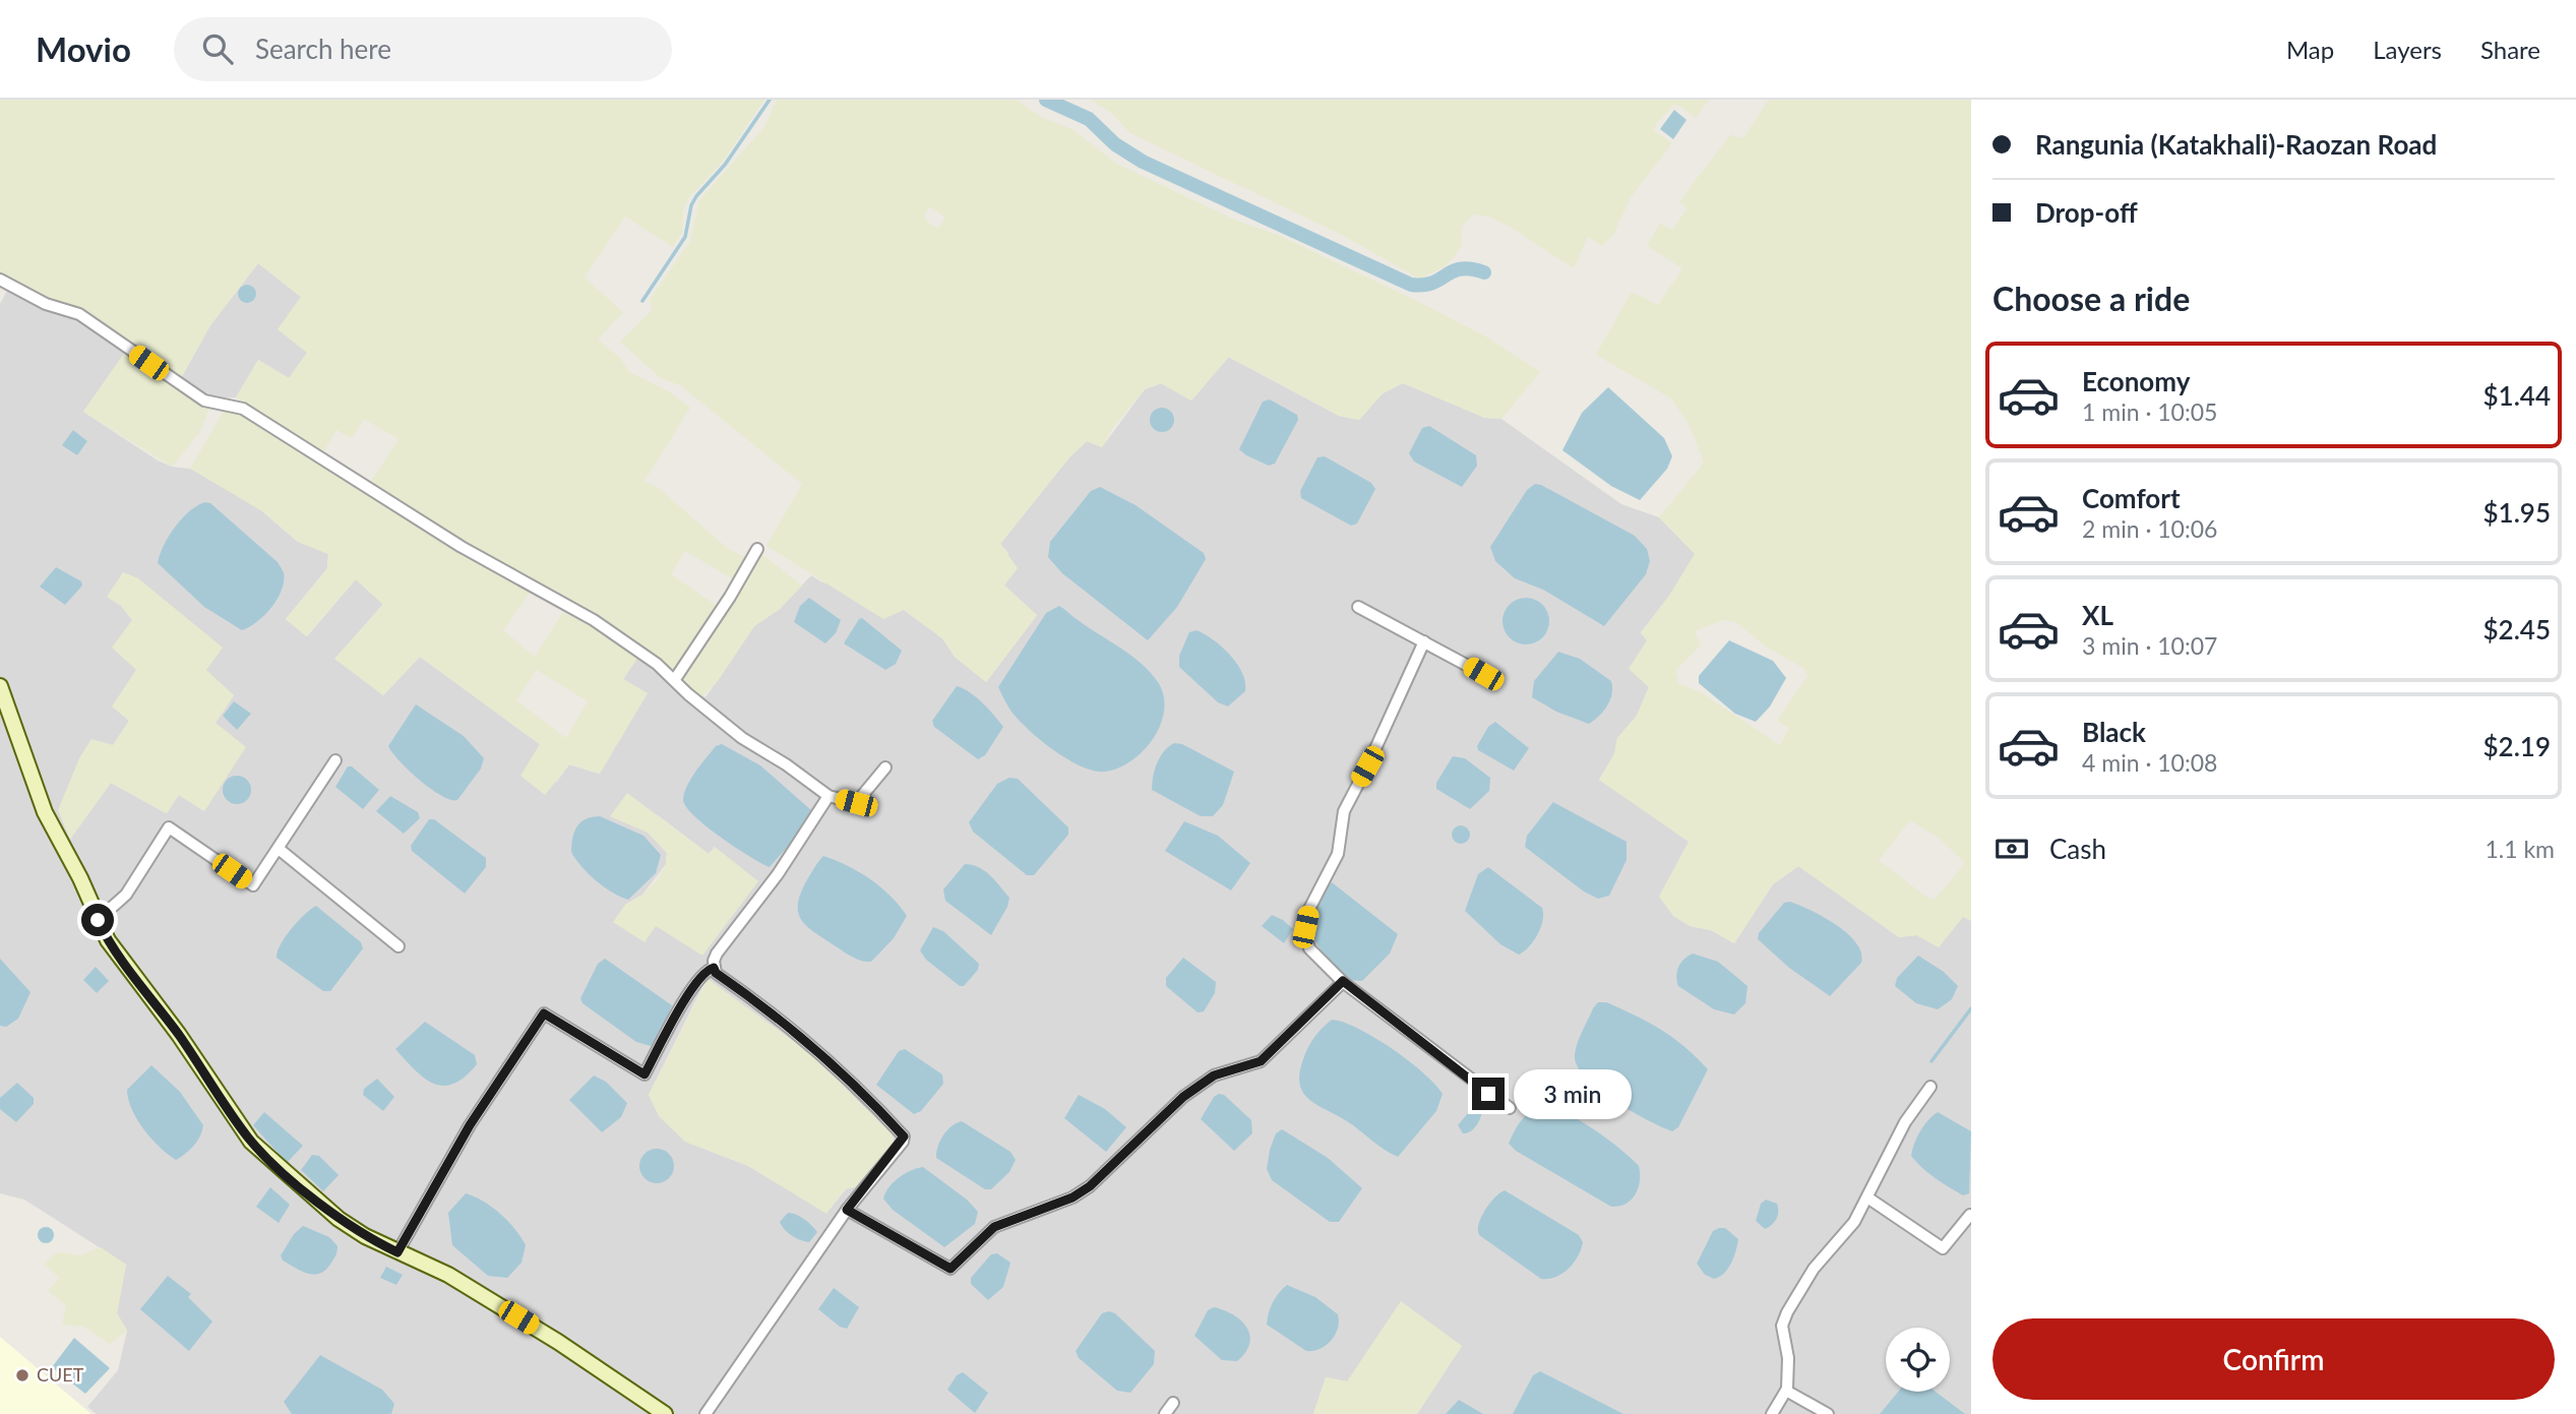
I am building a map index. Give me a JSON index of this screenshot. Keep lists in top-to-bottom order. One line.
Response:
{"places":["CUET"],"page":{"header":"Movio","search":"Search here","nav":["Map","Layers","Share"],"banner":["Rangunia (Katakhali)-Raozan Road","Drop-off"],"heading":"Choose a ride","list":[{"name":"Economy","note":"1 min · 10:05","value":"$1.44"},{"name":"Comfort","note":"2 min · 10:06","value":"$1.95"},{"name":"XL","note":"3 min · 10:07","value":"$2.45"},{"name":"Black","note":"4 min · 10:08","value":"$2.19"}],"pay":["Cash","1.1 km"],"bubble":"3 min","buttons":"Confirm"}}
